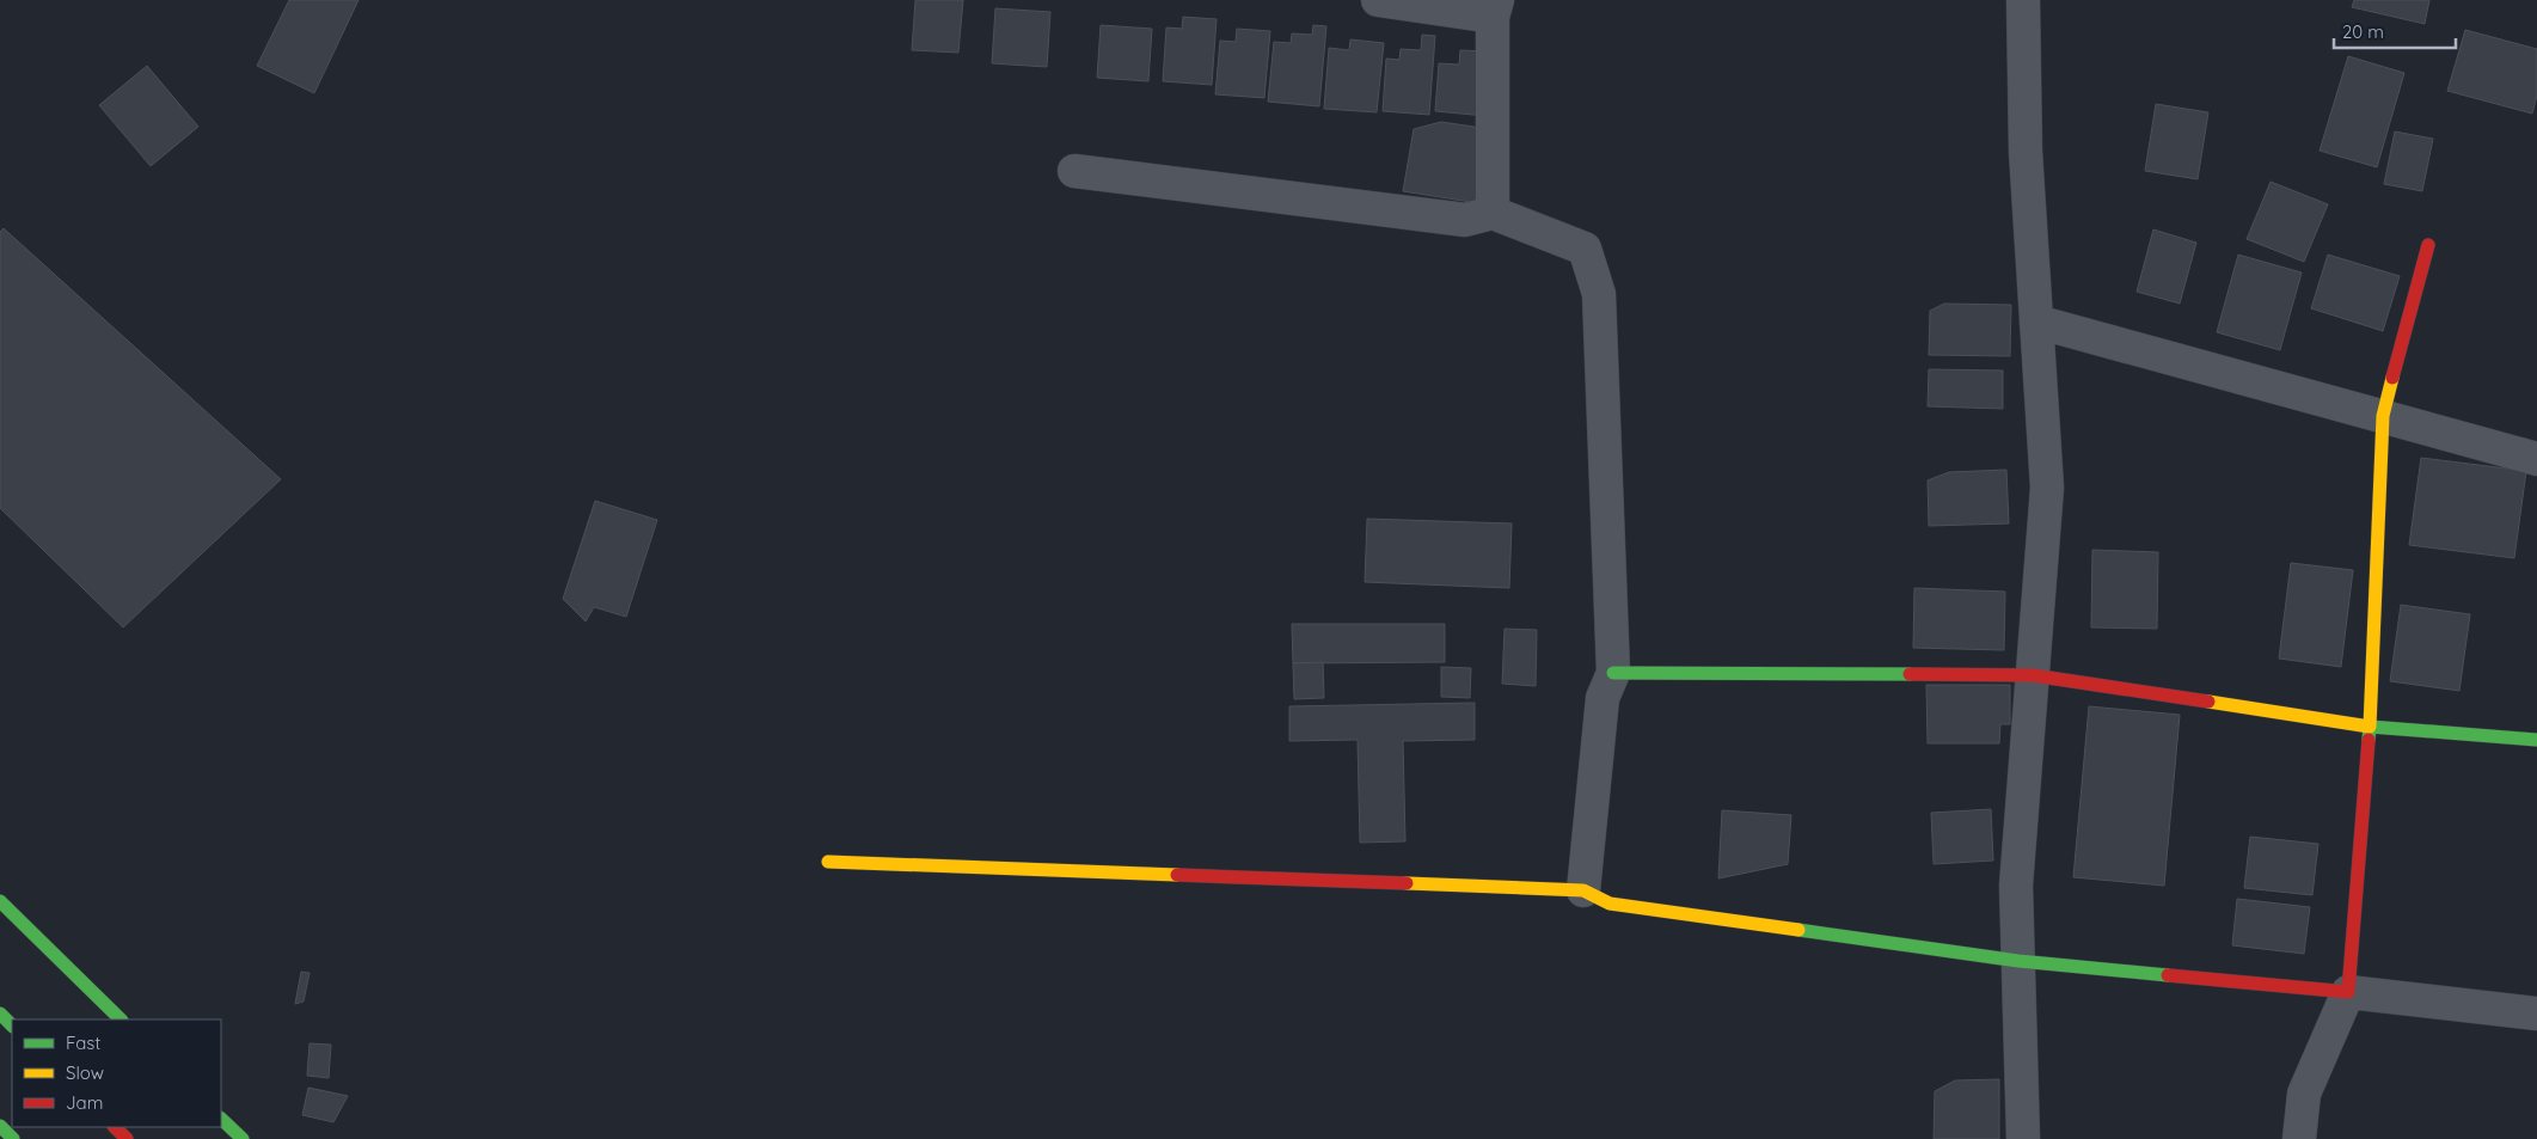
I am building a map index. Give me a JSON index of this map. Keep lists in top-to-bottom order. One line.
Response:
{"legend":["Fast","Slow","Jam"],"scale_bar":"20 m"}
